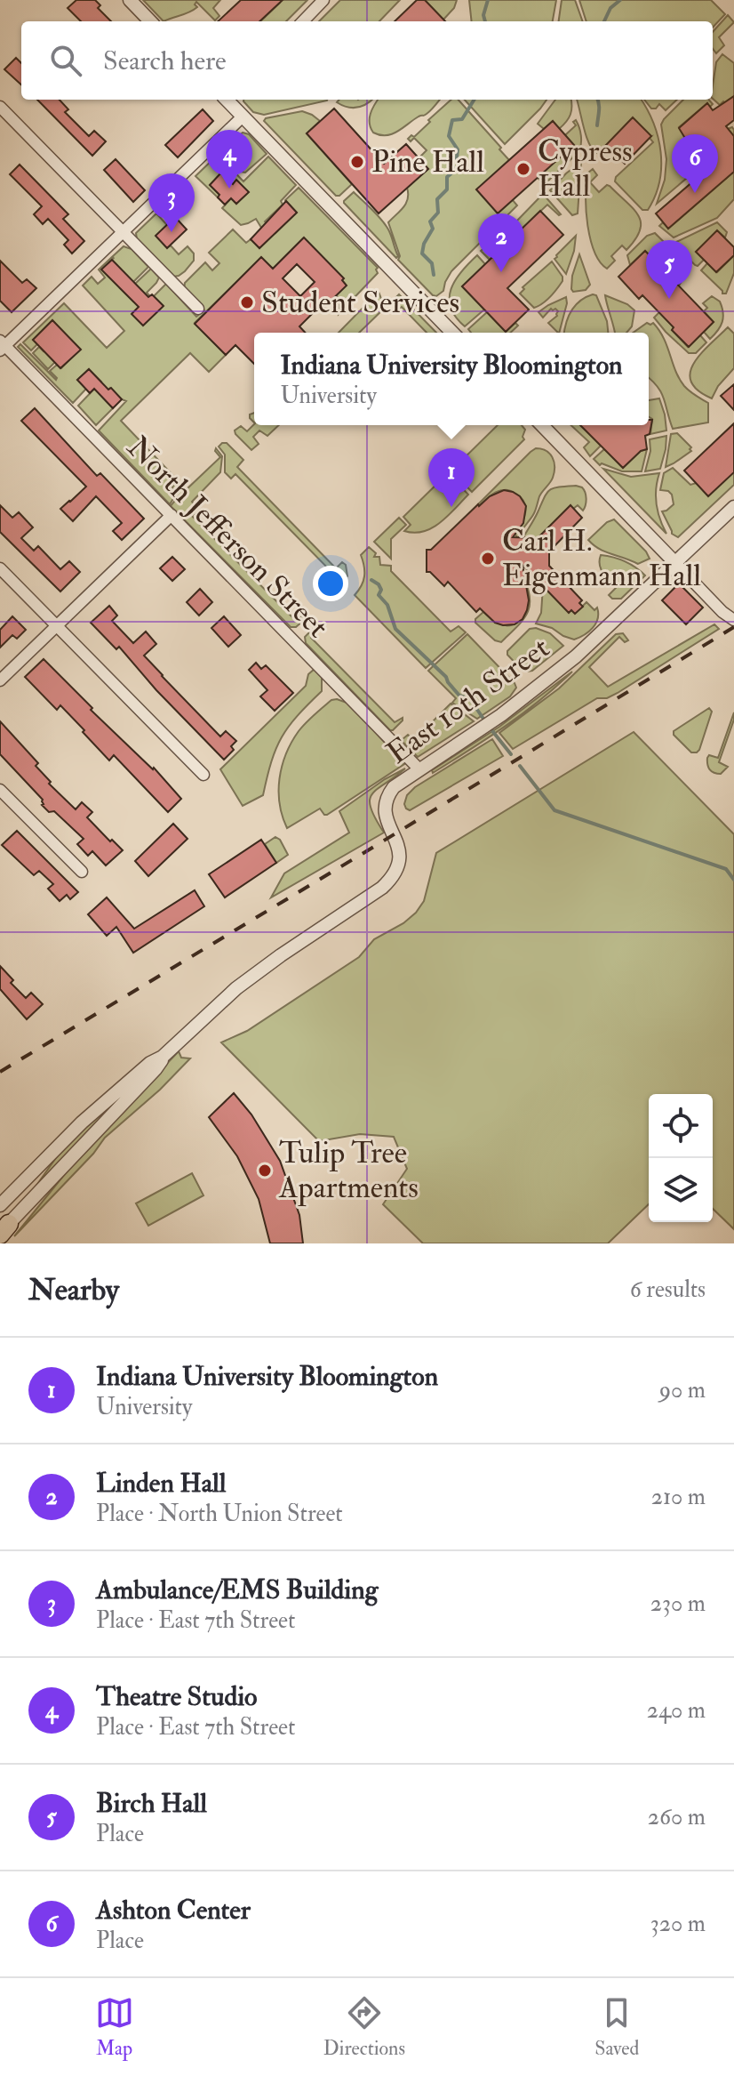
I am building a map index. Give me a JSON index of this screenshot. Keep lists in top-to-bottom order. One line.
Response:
{"streets":{"street":["North Jefferson Street","East 10th Street"]},"crossings":[["North Jefferson Street","East 10th Street"]],"places":["Pine Hall","Cypress Hall","Student Services","Carl H. Eigenmann Hall","Tulip Tree Apartments"],"page":{"search":"Search here","pins":["4","6","3","2","5","1"],"popup":["Indiana University Bloomington","University"],"heading":["Nearby","6 results"],"list":[{"mark":"1","name":"Indiana University Bloomington","note":"University","value":"90 m"},{"mark":"2","name":"Linden Hall","note":"Place · North Union Street","value":"210 m"},{"mark":"3","name":"Ambulance/EMS Building","note":"Place · East 7th Street","value":"230 m"},{"mark":"4","name":"Theatre Studio","note":"Place · East 7th Street","value":"240 m"},{"mark":"5","name":"Birch Hall","note":"Place","value":"260 m"},{"mark":"6","name":"Ashton Center","note":"Place","value":"320 m"}],"nav":["Map","Directions","Saved"]}}
